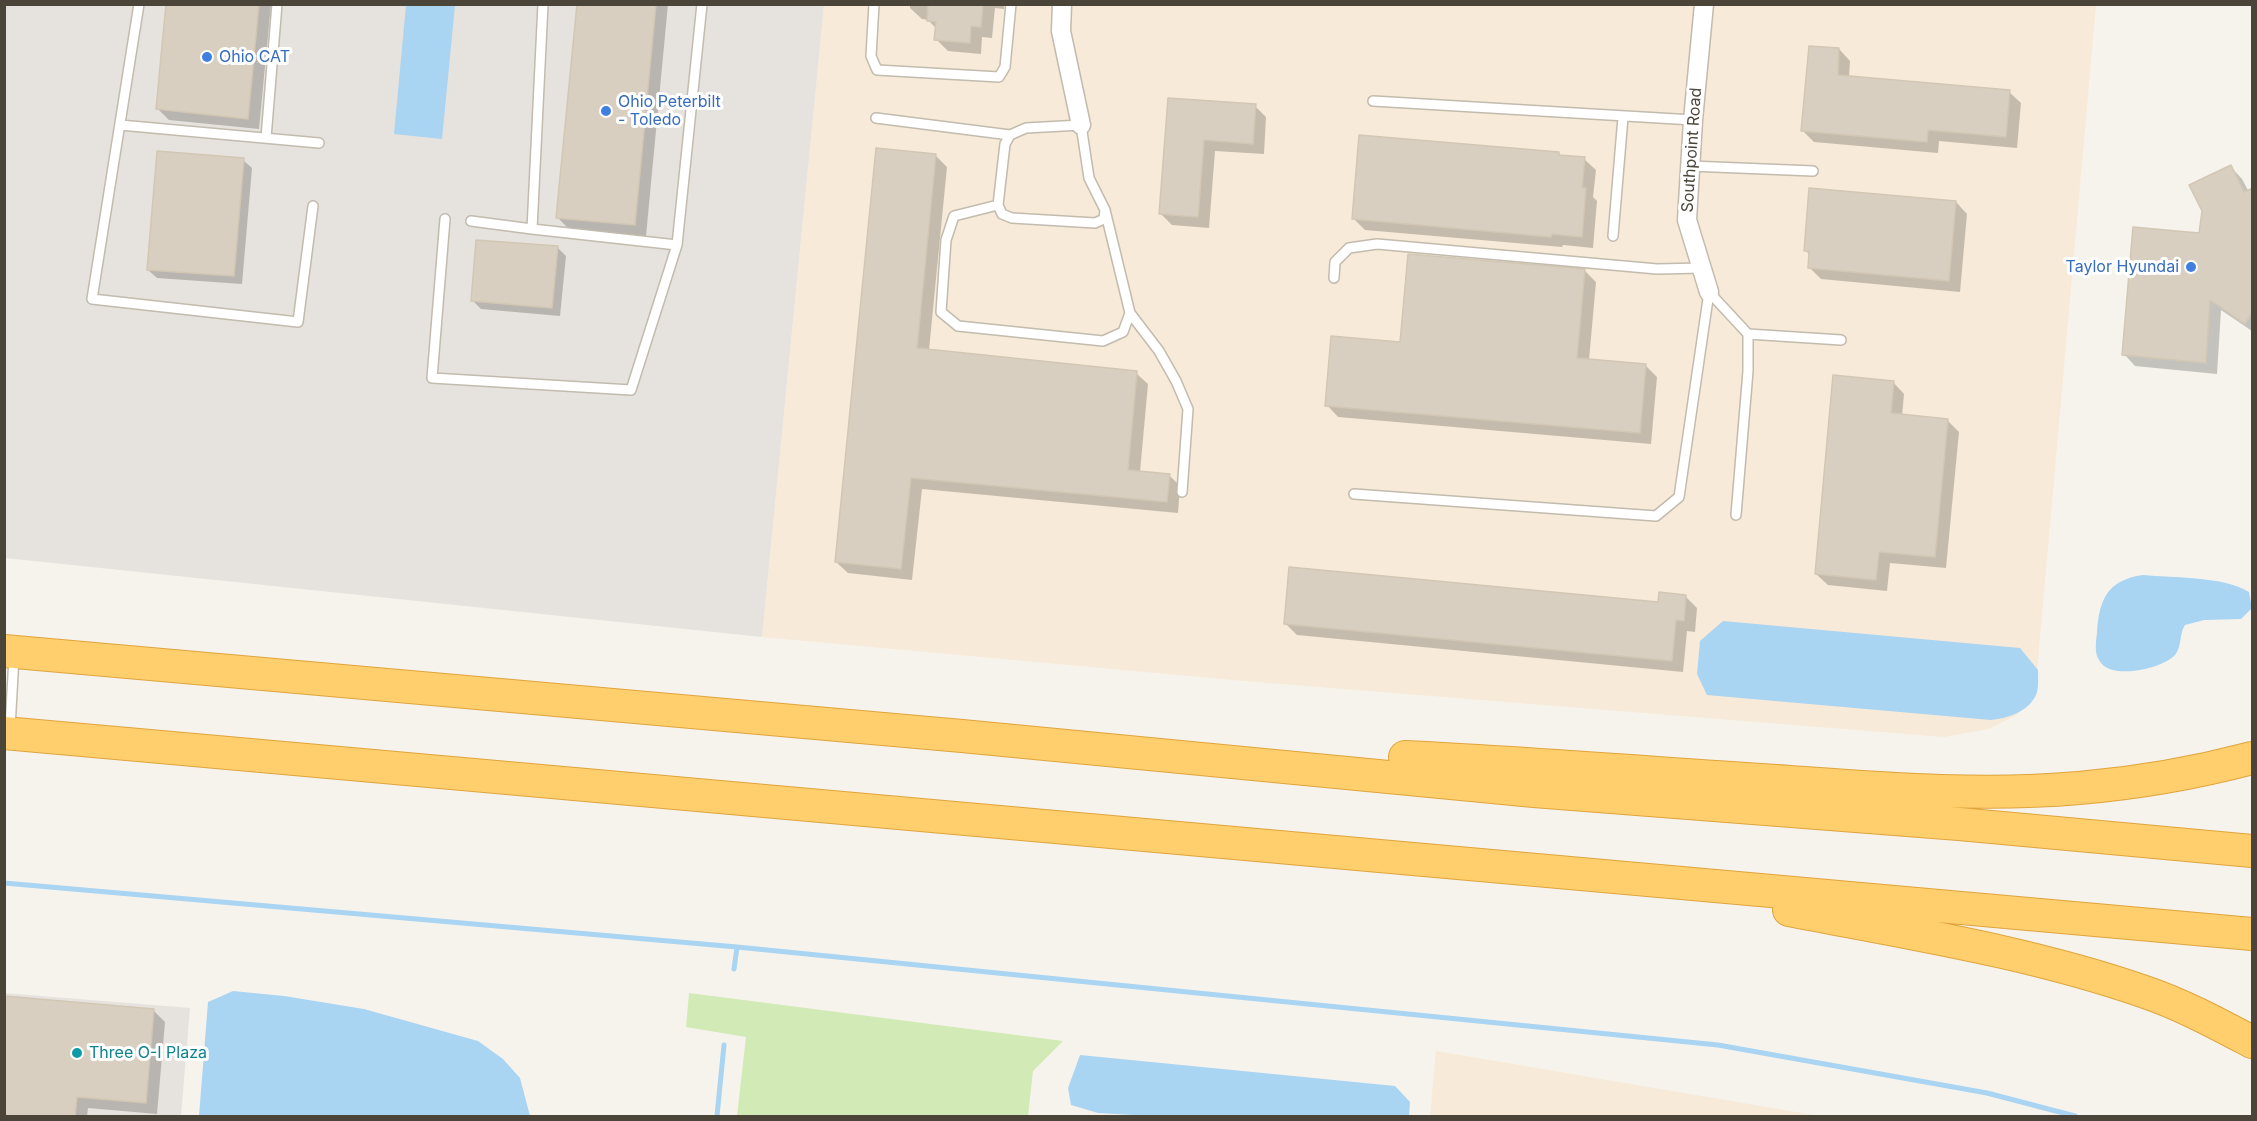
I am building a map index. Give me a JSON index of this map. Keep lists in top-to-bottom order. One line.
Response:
{"streets":{"street":["Southpoint Road"]},"places":["Ohio CAT","Ohio Peterbilt - Toledo","Taylor Hyundai","Three O-I Plaza"]}
